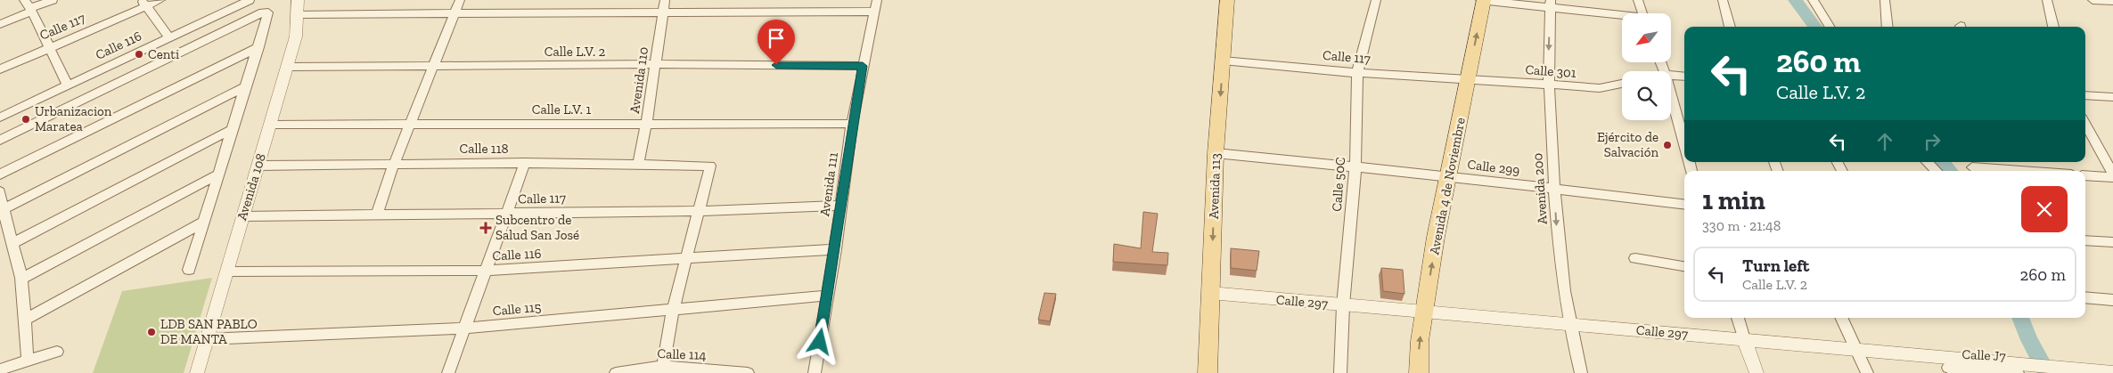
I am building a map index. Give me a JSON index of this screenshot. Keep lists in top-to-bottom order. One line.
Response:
{"streets":{"main road":["Avenida 113","Avenida 4 de Noviembre"],"street":["Calle 117","Calle 116","Calle L.V. 2","Calle 301","Avenida 110","Calle L.V. 1","Calle 118","Calle 299","Avenida 111","Calle 50C","Avenida 108","Avenida 200","Calle 297","Calle 115","Calle 114","Calle J7"]},"crossings":[["Calle 117","Calle 301"],["Calle 117","Calle 118"],["Calle 117","Avenida 111"],["Calle 117","Calle 50C"],["Calle 117","Avenida 113"],["Calle 117","Avenida 4 de Noviembre"],["Calle 117","Avenida 108"],["Calle 116","Avenida 111"],["Calle 116","Avenida 108"],["Calle L.V. 2","Avenida 110"],["Calle L.V. 2","Avenida 111"],["Calle L.V. 2","Avenida 108"],["Calle 301","Avenida 4 de Noviembre"],["Calle 301","Avenida 200"],["Avenida 110","Calle L.V. 1"],["Avenida 110","Calle 118"],["Calle L.V. 1","Avenida 111"],["Calle L.V. 1","Avenida 108"],["Calle 118","Avenida 108"],["Calle 299","Calle 50C"],["Calle 299","Avenida 113"],["Calle 299","Avenida 4 de Noviembre"],["Calle 299","Avenida 200"],["Avenida 111","Calle 115"],["Calle 50C","Calle 297"],["Avenida 113","Calle 297"],["Avenida 4 de Noviembre","Calle 297"],["Avenida 108","Calle 115"],["Avenida 200","Calle 297"],["Calle 297","Calle J7"]],"one_way":["Avenida 113","Avenida 4 de Noviembre","Avenida 200"],"places":{"other":["Centi","Urbanizacion Maratea","Ejército de Salvación","LDB SAN PABLO DE MANTA"],"health":["Subcentro de Salud San José"]},"north":"bottom left","page":{"turn":["260 m","Calle L.V. 2"],"heading":["1 min","330 m · 21:48"],"list":[{"name":"Turn left","note":"Calle L.V. 2","value":"260 m"}]}}
